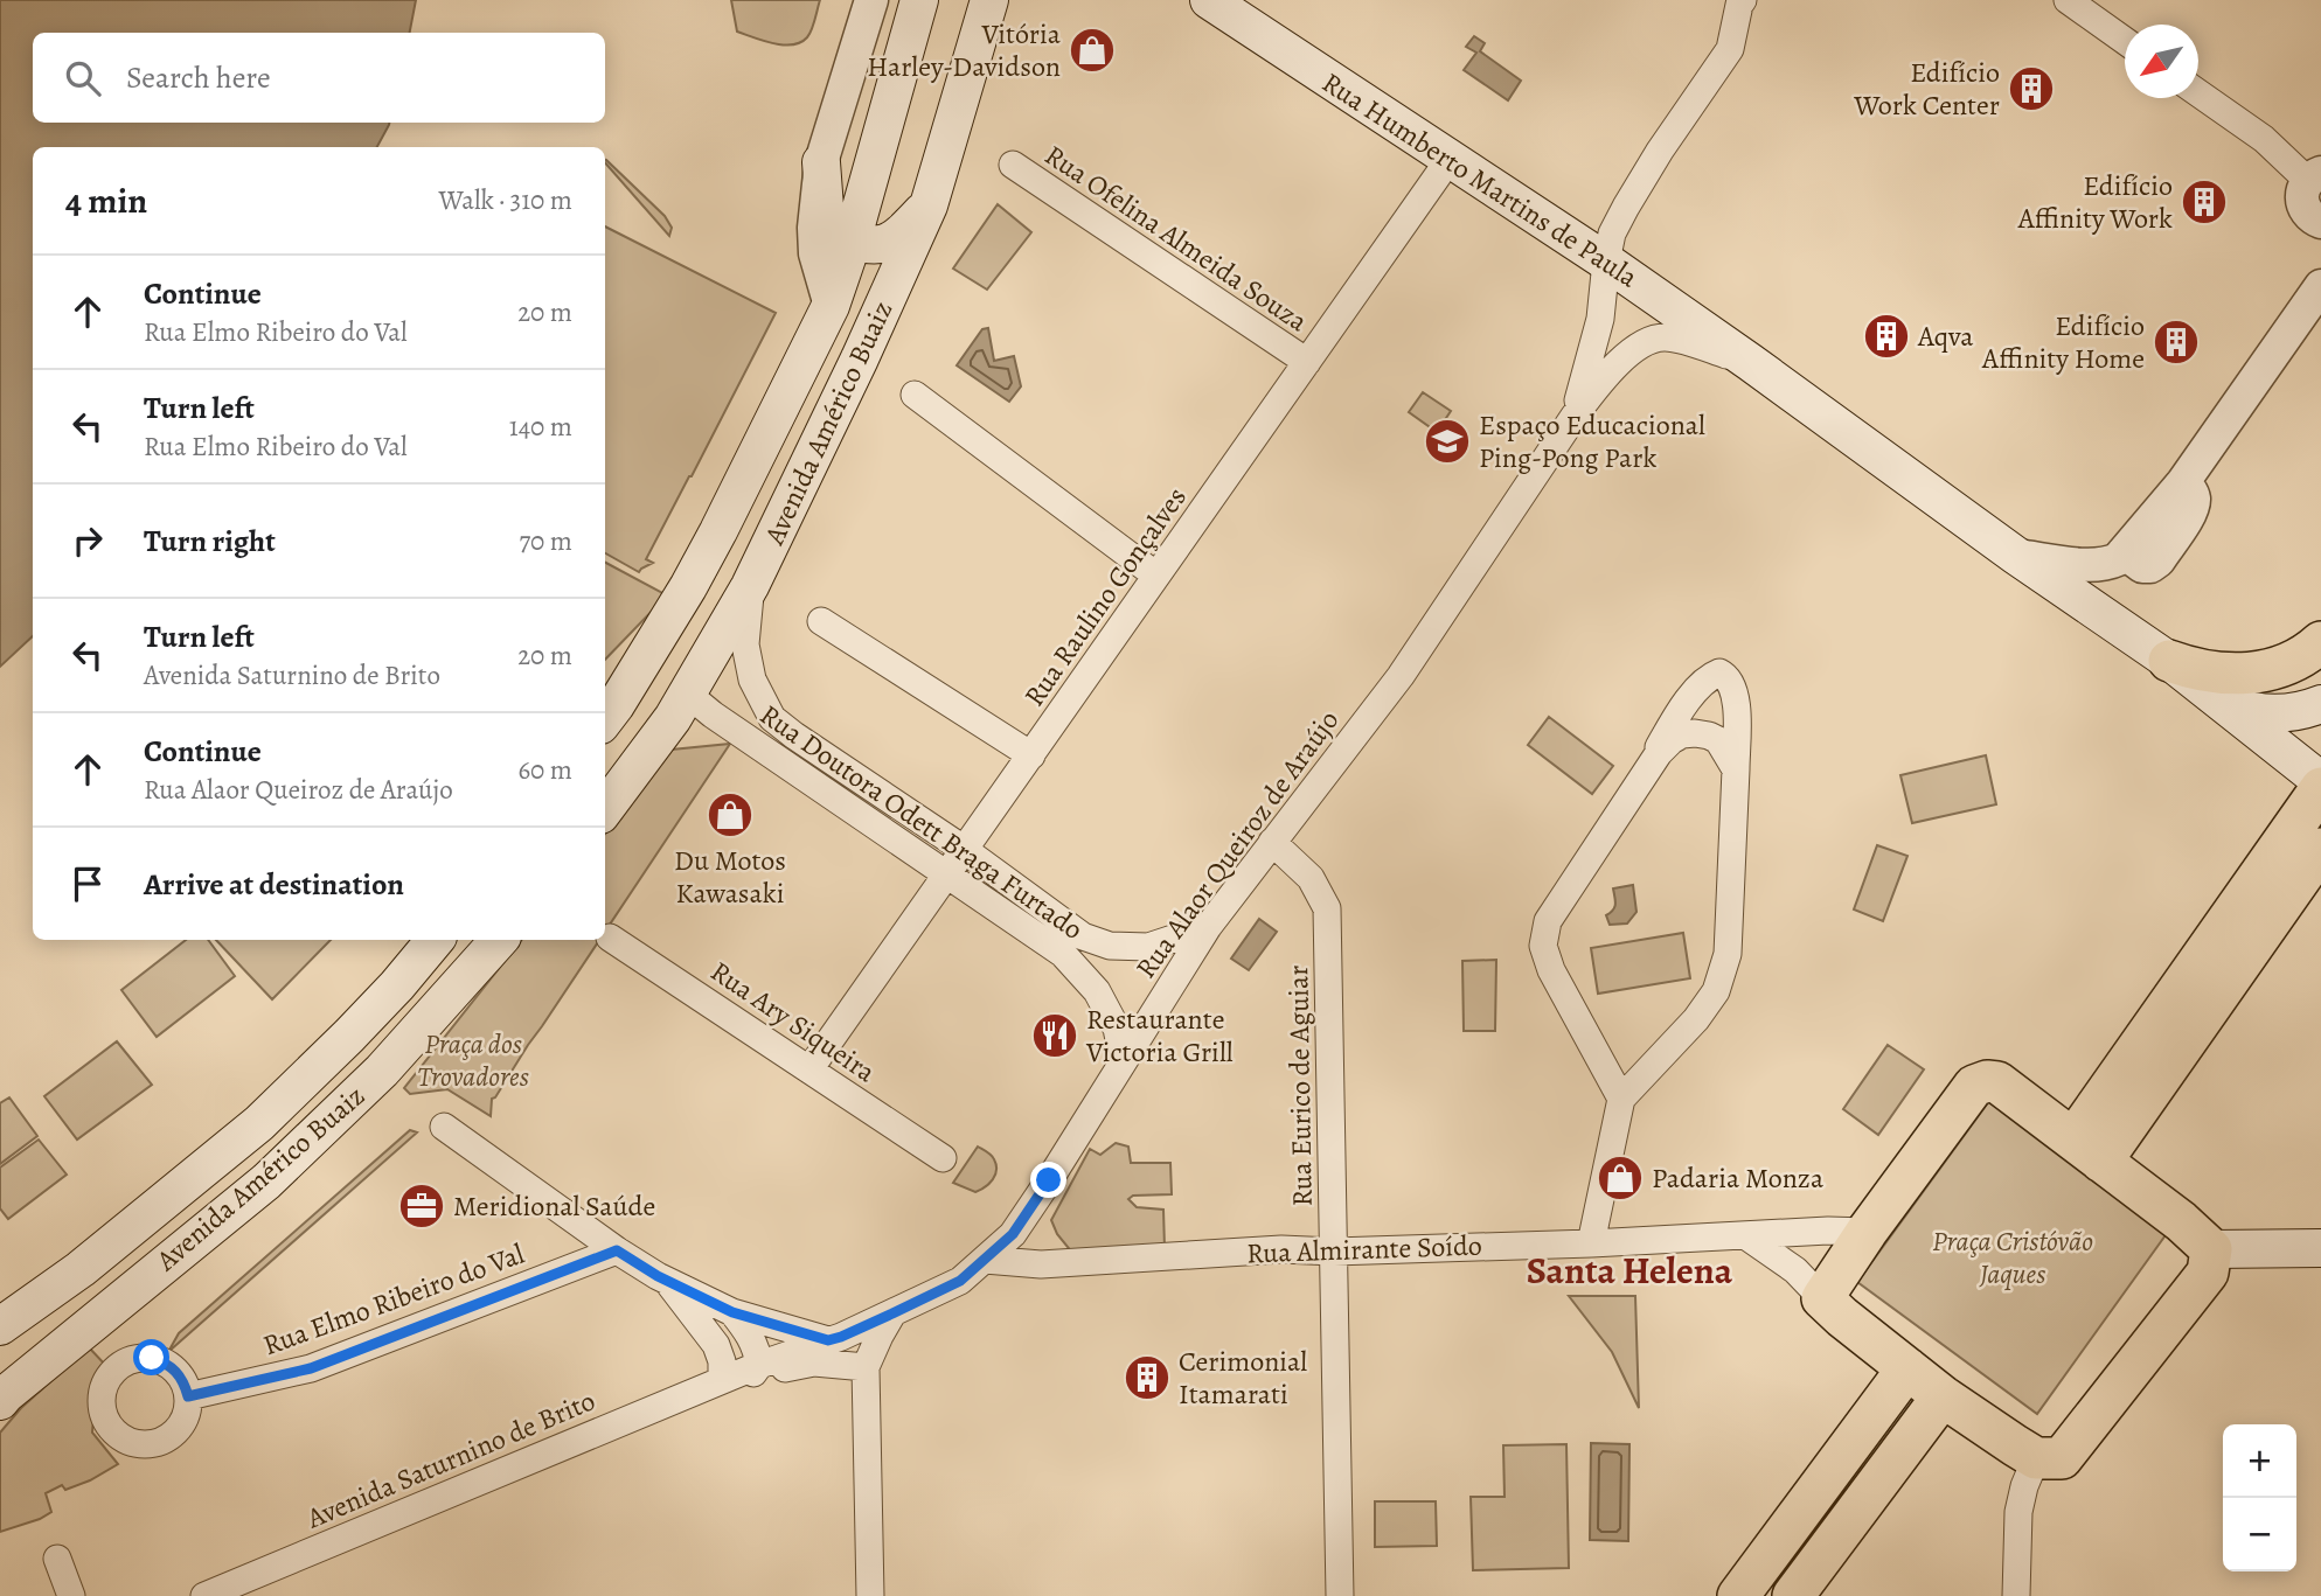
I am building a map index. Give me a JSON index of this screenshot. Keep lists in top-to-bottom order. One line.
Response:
{"streets":{"main road":["Rua Humberto Martins de Paula","Avenida Américo Buaiz"],"street":["Rua Ofelina Almeida Souza","Rua Raulino Gonçalves","Rua Doutora Odett Braga Furtado","Rua Alaor Queiroz de Araújo","Rua Ary Siqueira","Rua Eurico de Aguiar","Rua Almirante Soído","Rua Elmo Ribeiro do Val","Avenida Saturnino de Brito"]},"crossings":[["Rua Humberto Martins de Paula","Rua Raulino Gonçalves"],["Rua Humberto Martins de Paula","Rua Alaor Queiroz de Araújo"],["Rua Ofelina Almeida Souza","Rua Raulino Gonçalves"],["Avenida Américo Buaiz","Rua Doutora Odett Braga Furtado"],["Rua Raulino Gonçalves","Rua Doutora Odett Braga Furtado"],["Rua Raulino Gonçalves","Rua Ary Siqueira"],["Rua Doutora Odett Braga Furtado","Rua Alaor Queiroz de Araújo"],["Rua Alaor Queiroz de Araújo","Rua Eurico de Aguiar"],["Rua Alaor Queiroz de Araújo","Rua Almirante Soído"],["Rua Alaor Queiroz de Araújo","Avenida Saturnino de Brito"],["Rua Eurico de Aguiar","Rua Almirante Soído"]],"districts":["Santa Helena"],"parks":["Praça dos Trovadores","Praça Cristóvão Jaques"],"places":{"shop":["Vitória Harley-Davidson","Du Motos Kawasaki","Padaria Monza"],"building":["Edifício Work Center","Edifício Affinity Work","Aqva","Edifício Affinity Home","Cerimonial Itamarati"],"school or university":["Espaço Educacional Ping-Pong Park"],"restaurant":["Restaurante Victoria Grill"],"office":["Meridional Saúde"]},"north":"bottom left","page":{"search":"Search here","heading":["4 min","Walk · 310 m"],"list":[["Continue","Rua Elmo Ribeiro do Val","20 m"],["Turn left","Rua Elmo Ribeiro do Val","140 m"],["Turn right","70 m"],["Turn left","Avenida Saturnino de Brito","20 m"],["Continue","Rua Alaor Queiroz de Araújo","60 m"],"Arrive at destination"],"map_buttons":["+","−"]}}
